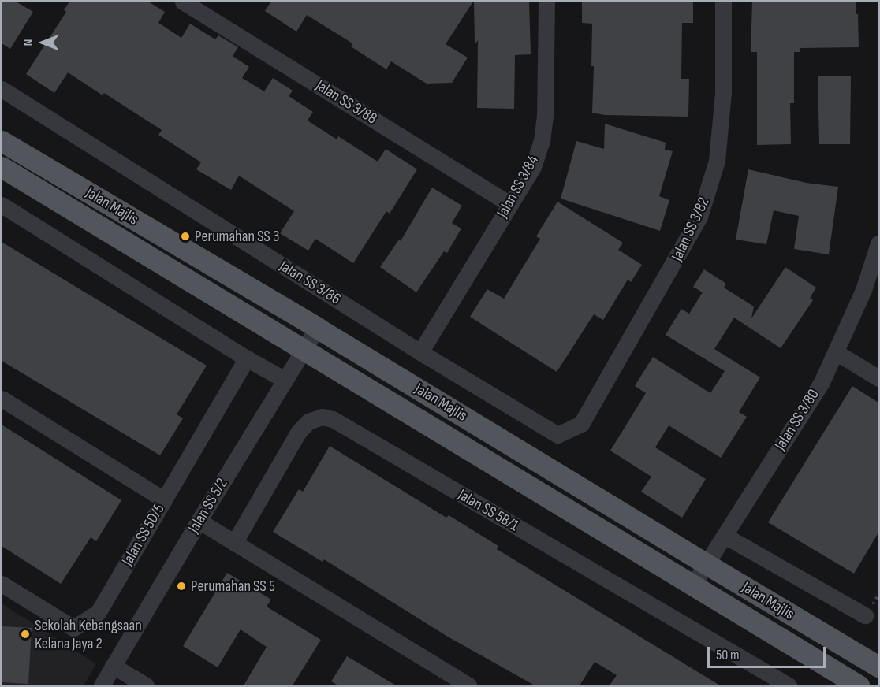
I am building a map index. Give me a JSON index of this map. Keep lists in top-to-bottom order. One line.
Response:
{"streets":{"main road":["Jalan Majlis"],"street":["Jalan SS 3/88","Jalan SS 3/84","Jalan SS 3/82","Jalan SS 3/86","Jalan SS 3/80","Jalan SS 5/2","Jalan SS 5B/1","Jalan SS 5D/5"]},"crossings":[["Jalan SS 3/88","Jalan SS 3/84"],["Jalan SS 3/84","Jalan SS 3/86"],["Jalan Majlis","Jalan SS 3/80"],["Jalan Majlis","Jalan SS 5/2"],["Jalan SS 3/82","Jalan SS 3/86"]],"places":["Perumahan SS 3","Perumahan SS 5","Sekolah Kebangsaan Kelana Jaya 2"],"scale_bar":"50 m","north":"left"}
